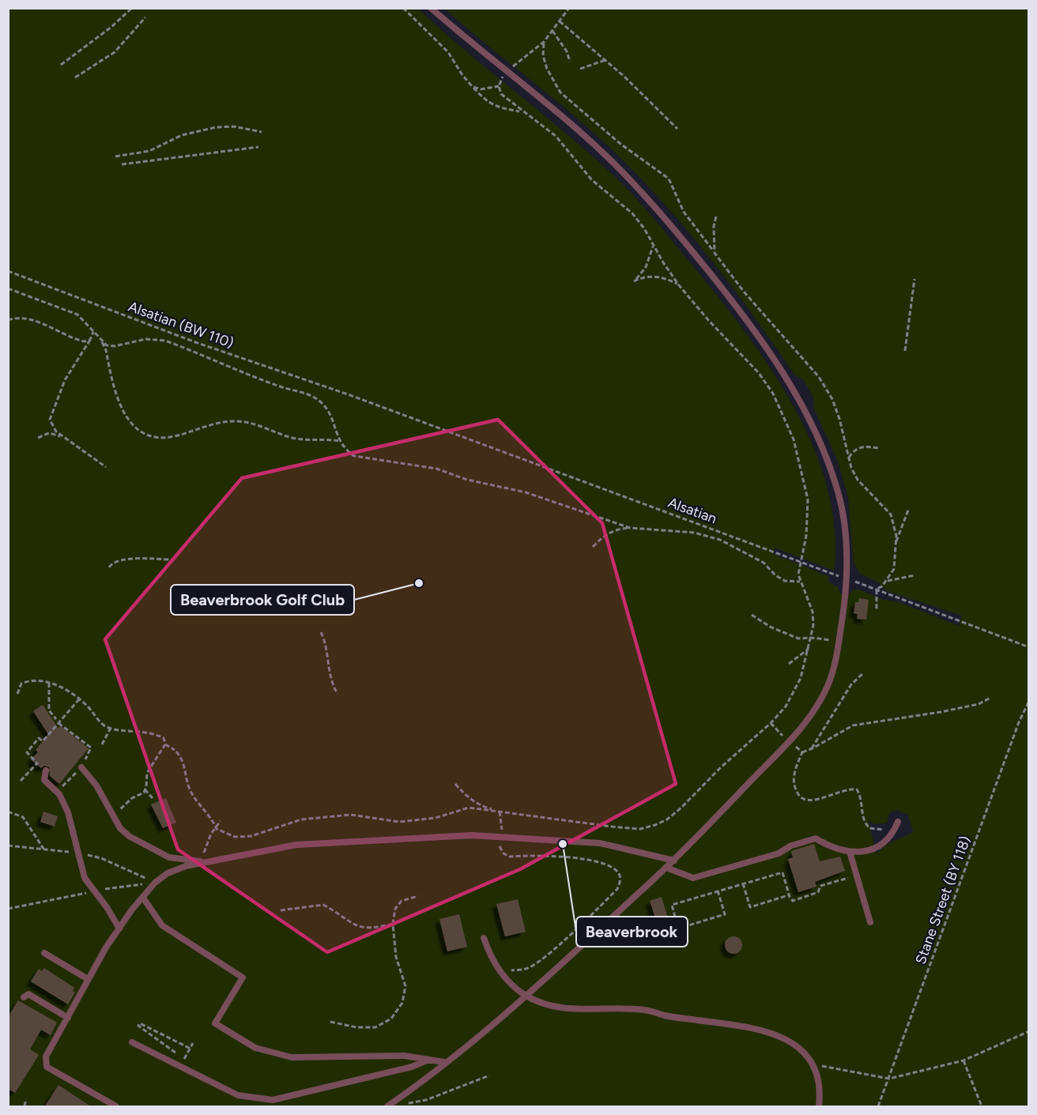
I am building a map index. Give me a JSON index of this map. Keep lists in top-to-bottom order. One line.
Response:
{"streets":{"path":["Alsatian (BW 110)","Alsatian","Stane Street (BY 118)"]},"crossings":[["Alsatian (BW 110)","Alsatian"]],"places":["Beaverbrook Golf Club","Beaverbrook"]}
